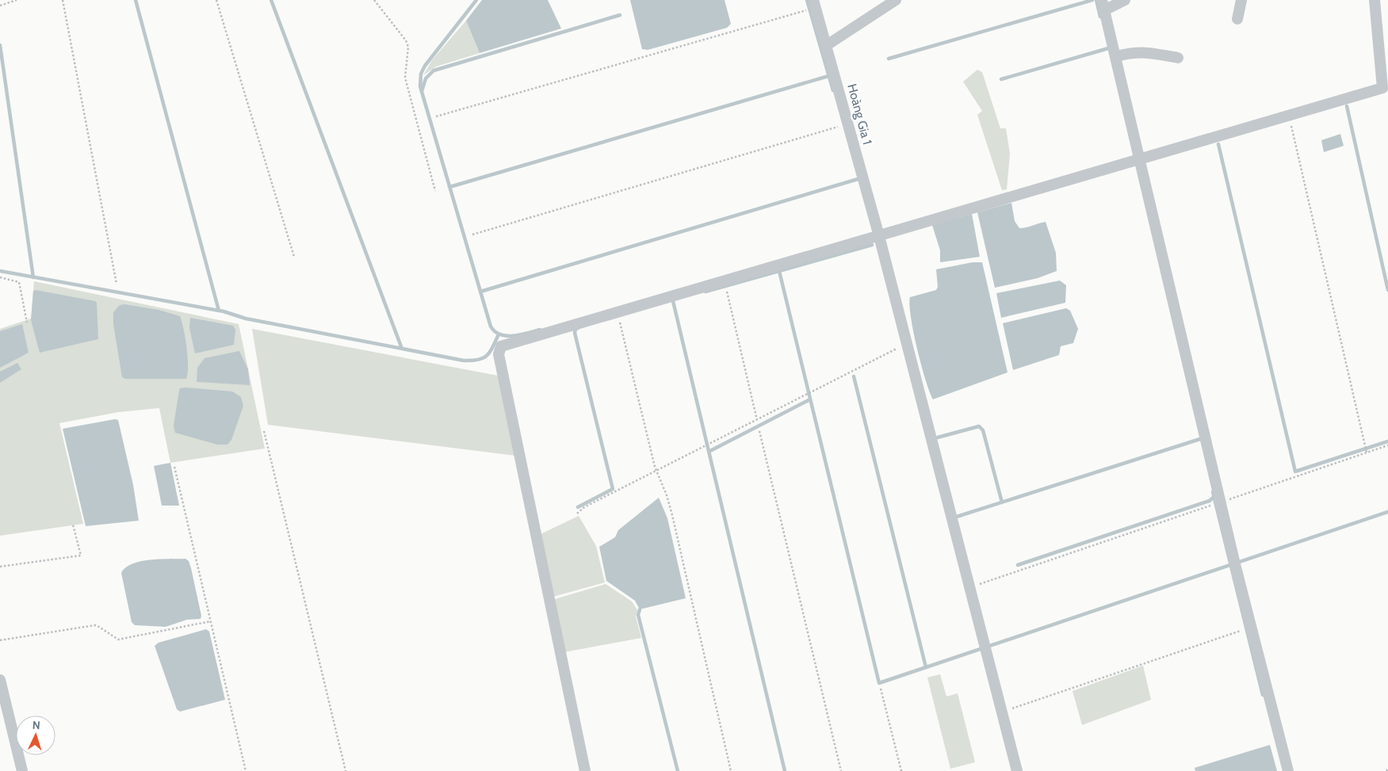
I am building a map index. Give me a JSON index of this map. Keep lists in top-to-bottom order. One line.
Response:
{"streets":{"street":["Hoàng Gia 1"]},"north":"top"}
